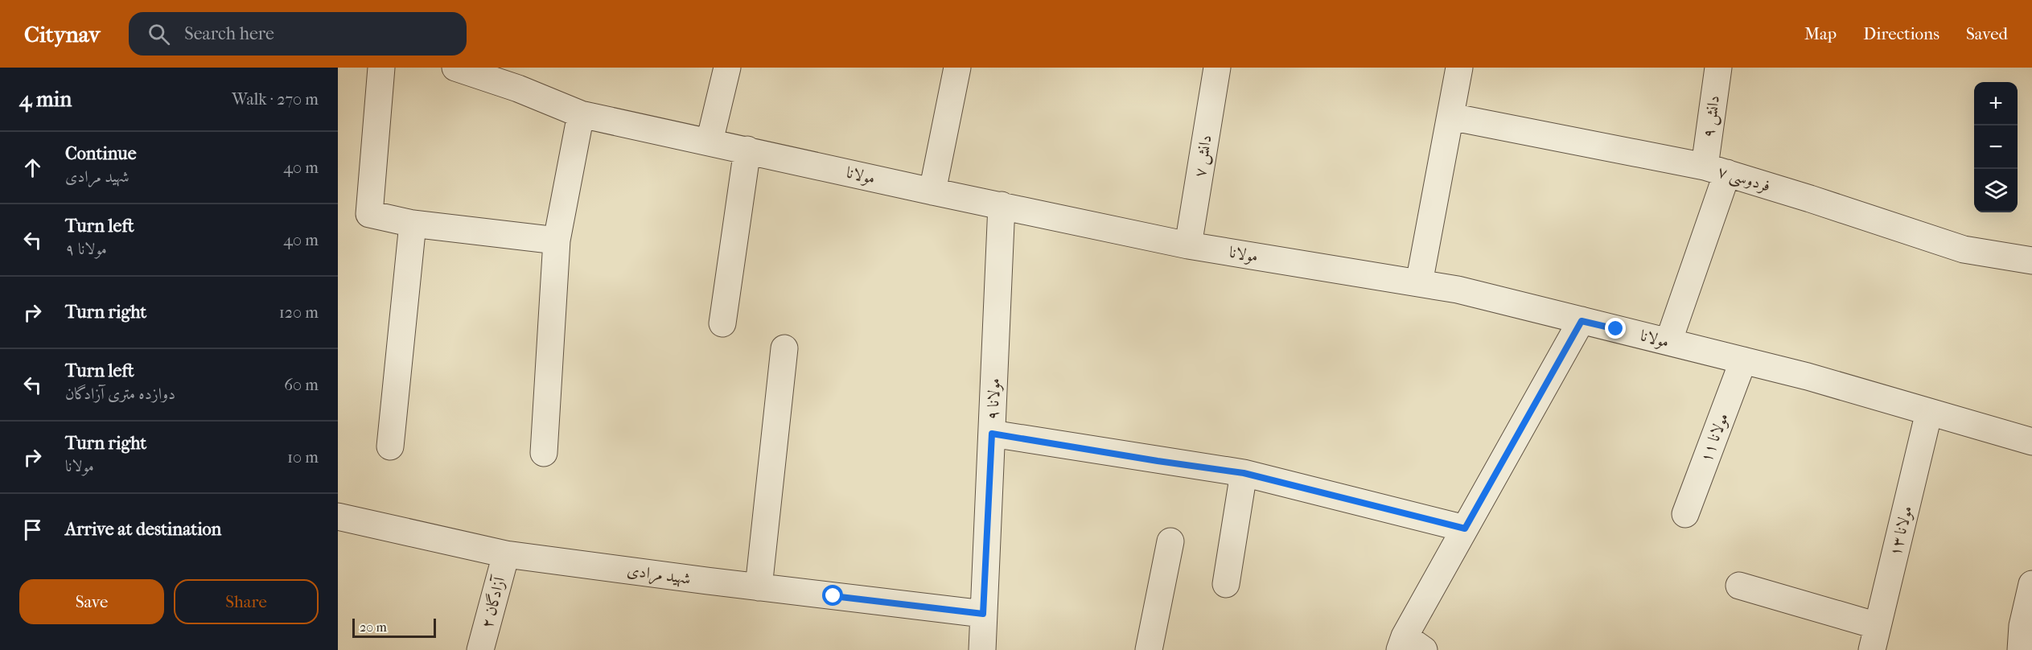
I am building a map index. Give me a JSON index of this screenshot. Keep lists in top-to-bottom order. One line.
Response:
{"streets":{"street":["دانش ۹","دانش ۷","مولانا","فردوسی ۷","مولانا ۹","مولانا ۱۱","مولانا ۱۳","شهید مرادی","آزادگان ۲"]},"crossings":[["دانش ۹","مولانا"],["دانش ۹","فردوسی ۷"],["دانش ۷","مولانا"],["مولانا","مولانا ۹"],["مولانا","مولانا ۱۱"],["مولانا","مولانا ۱۳"],["مولانا ۹","شهید مرادی"],["شهید مرادی","آزادگان ۲"]],"scale_bar":"20 m","page":{"header":"Citynav","search":"Search here","nav":["Map","Directions","Saved"],"heading":["4 min","Walk · 270 m"],"map_buttons":["+","−"],"list":[["Continue","شهید مرادی","40 m"],["Turn left","مولانا ۹","40 m"],["Turn right","120 m"],["Turn left","دوازده متری آزادگان","60 m"],["Turn right","مولانا","10 m"],"Arrive at destination"],"buttons":["Save","Share"],"scale":"20 m"}}
